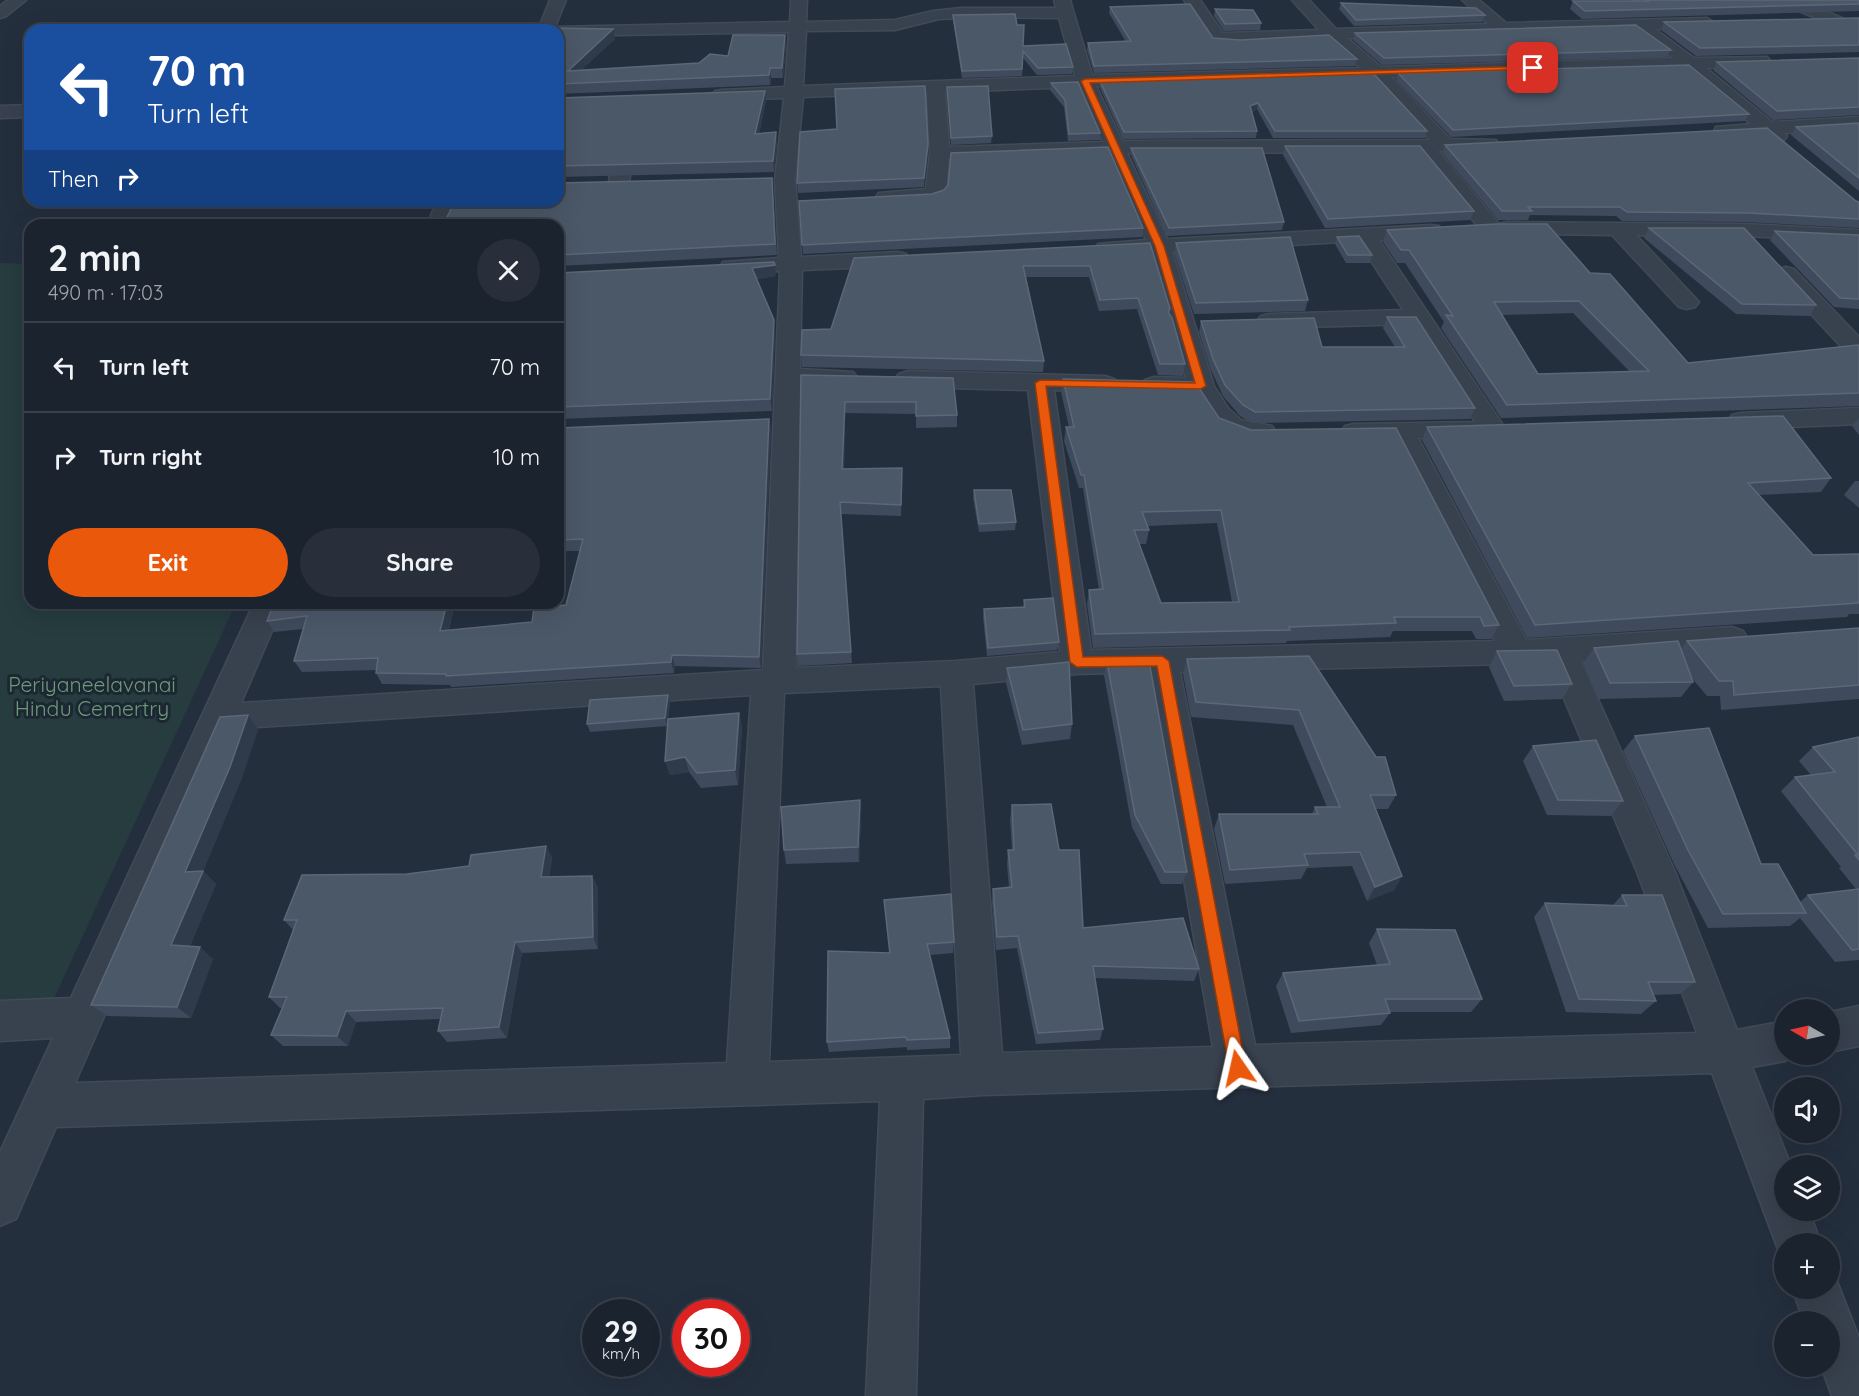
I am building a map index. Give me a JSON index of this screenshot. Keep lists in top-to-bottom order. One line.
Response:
{"parks":["Periyaneelavanai Hindu Cemertry"],"north":"left","page":{"turn":["70 m","Turn left"],"then":"Then","heading":["2 min","490 m · 17:03"],"list":[{"name":"Turn left","value":"70 m"},{"name":"Turn right","value":"10 m"}],"buttons":["Exit","Share"],"map_buttons":["+","−"],"speed":"29 km/h","limit":"30"}}
